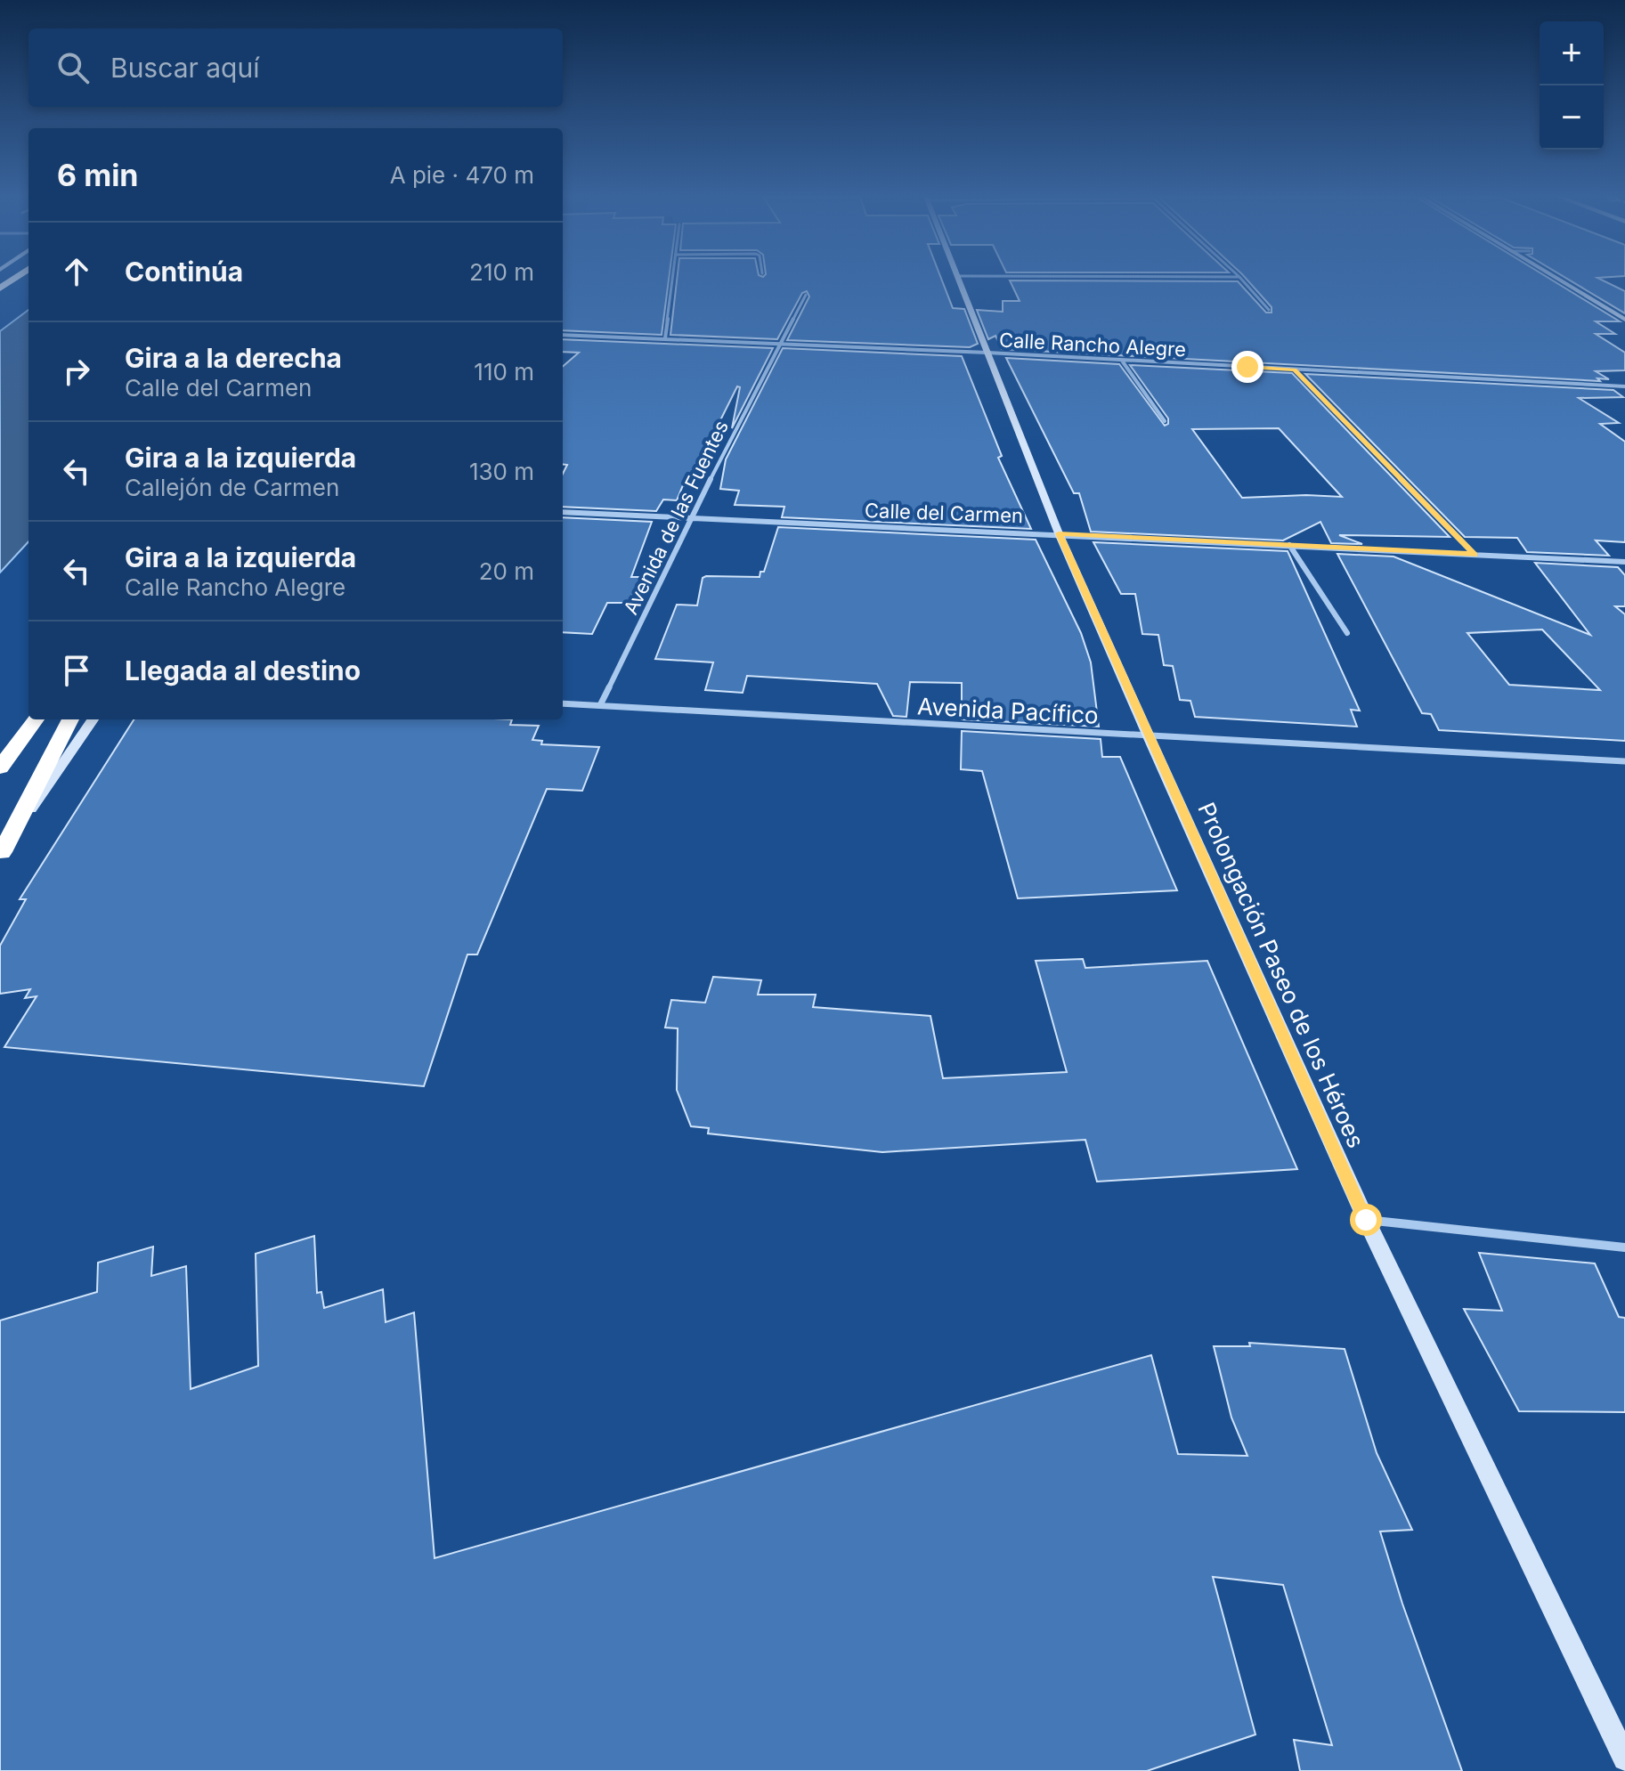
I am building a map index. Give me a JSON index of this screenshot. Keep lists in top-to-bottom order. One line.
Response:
{"streets":{"street":["Calle Rancho Alegre","Calle del Carmen","Avenida de las Fuentes","Avenida Pacífico","Prolongación Paseo de los Héroes"]},"crossings":[["Calle Rancho Alegre","Avenida de las Fuentes"],["Calle Rancho Alegre","Prolongación Paseo de los Héroes"],["Calle del Carmen","Avenida de las Fuentes"],["Calle del Carmen","Prolongación Paseo de los Héroes"],["Avenida de las Fuentes","Avenida Pacífico"],["Avenida Pacífico","Prolongación Paseo de los Héroes"]],"page":{"map_buttons":["+","−"],"search":"Buscar aquí","heading":["6 min","A pie · 470 m"],"list":[["Continúa","210 m"],["Gira a la derecha","Calle del Carmen","110 m"],["Gira a la izquierda","Callejón de Carmen","130 m"],["Gira a la izquierda","Calle Rancho Alegre","20 m"],"Llegada al destino"]}}
